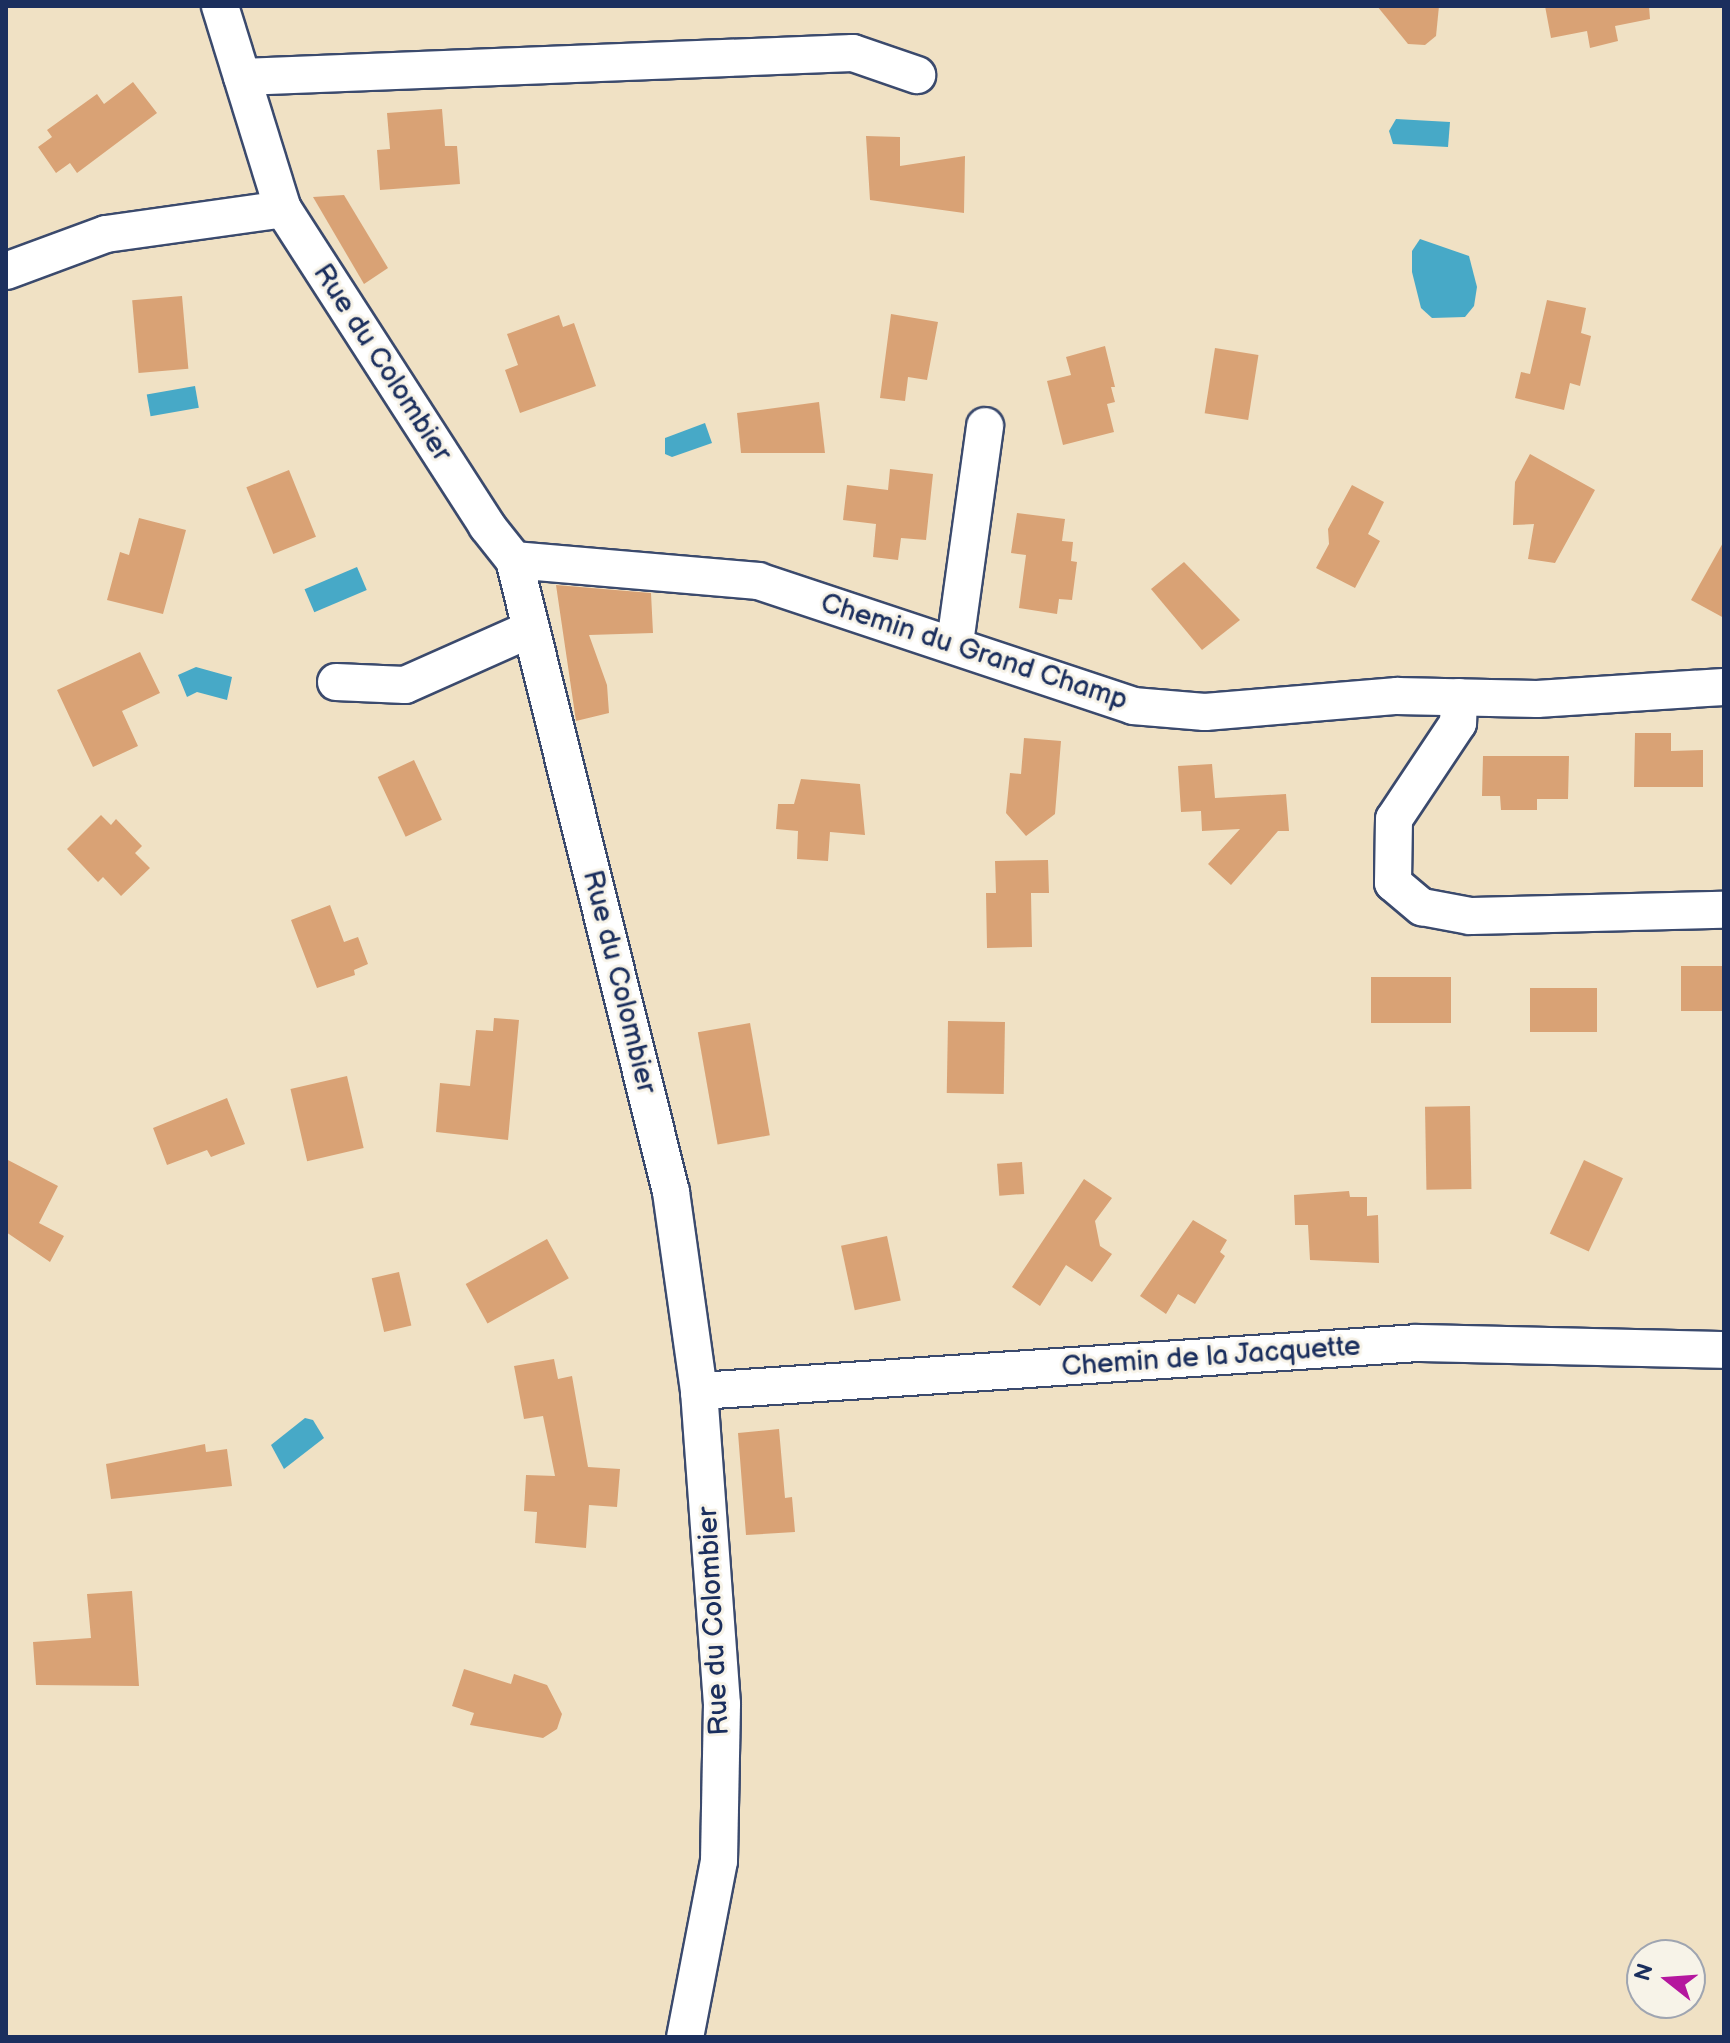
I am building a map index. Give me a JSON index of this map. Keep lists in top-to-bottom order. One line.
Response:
{"streets":{"street":["Rue du Colombier","Chemin du Grand Champ","Chemin de la Jacquette"]},"crossings":[["Rue du Colombier","Chemin du Grand Champ"],["Rue du Colombier","Chemin de la Jacquette"]],"north":"left"}
